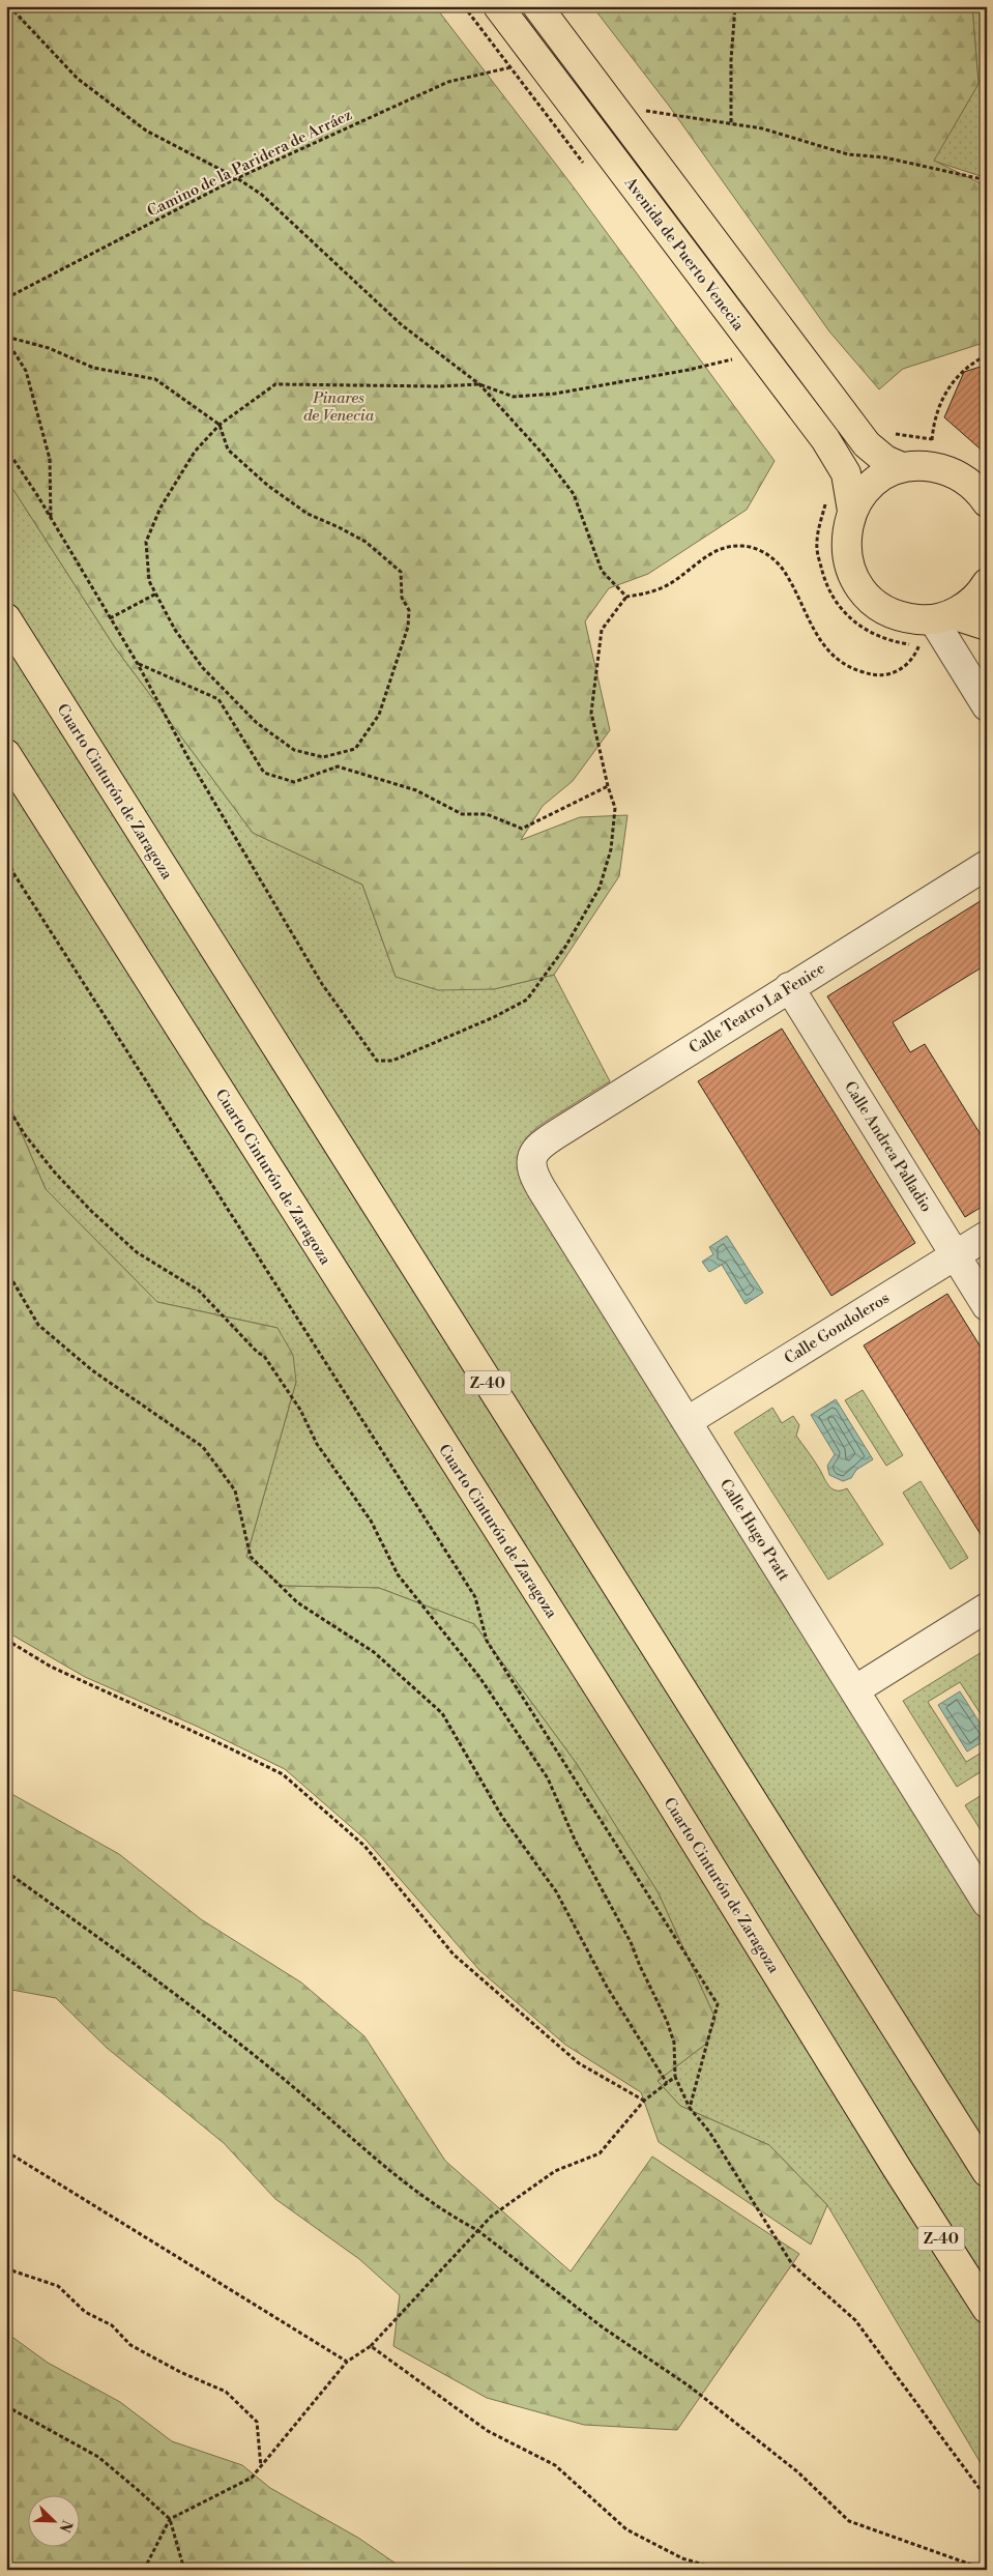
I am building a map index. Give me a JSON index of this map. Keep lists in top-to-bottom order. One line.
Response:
{"streets":{"main road":["Avenida de Puerto Venecia","Cuarto Cinturón de Zaragoza","Z-40"],"street":["Calle Teatro La Fenice","Calle Andrea Palladio","Calle Gondoleros","Calle Hugo Pratt"],"path":["Camino de la Paridera de Arráez"]},"crossings":[["Calle Teatro La Fenice","Calle Andrea Palladio"],["Calle Teatro La Fenice","Calle Hugo Pratt"],["Calle Andrea Palladio","Calle Gondoleros"],["Calle Gondoleros","Calle Hugo Pratt"]],"parks":["Pinares de Venecia"],"north":"bottom right"}
